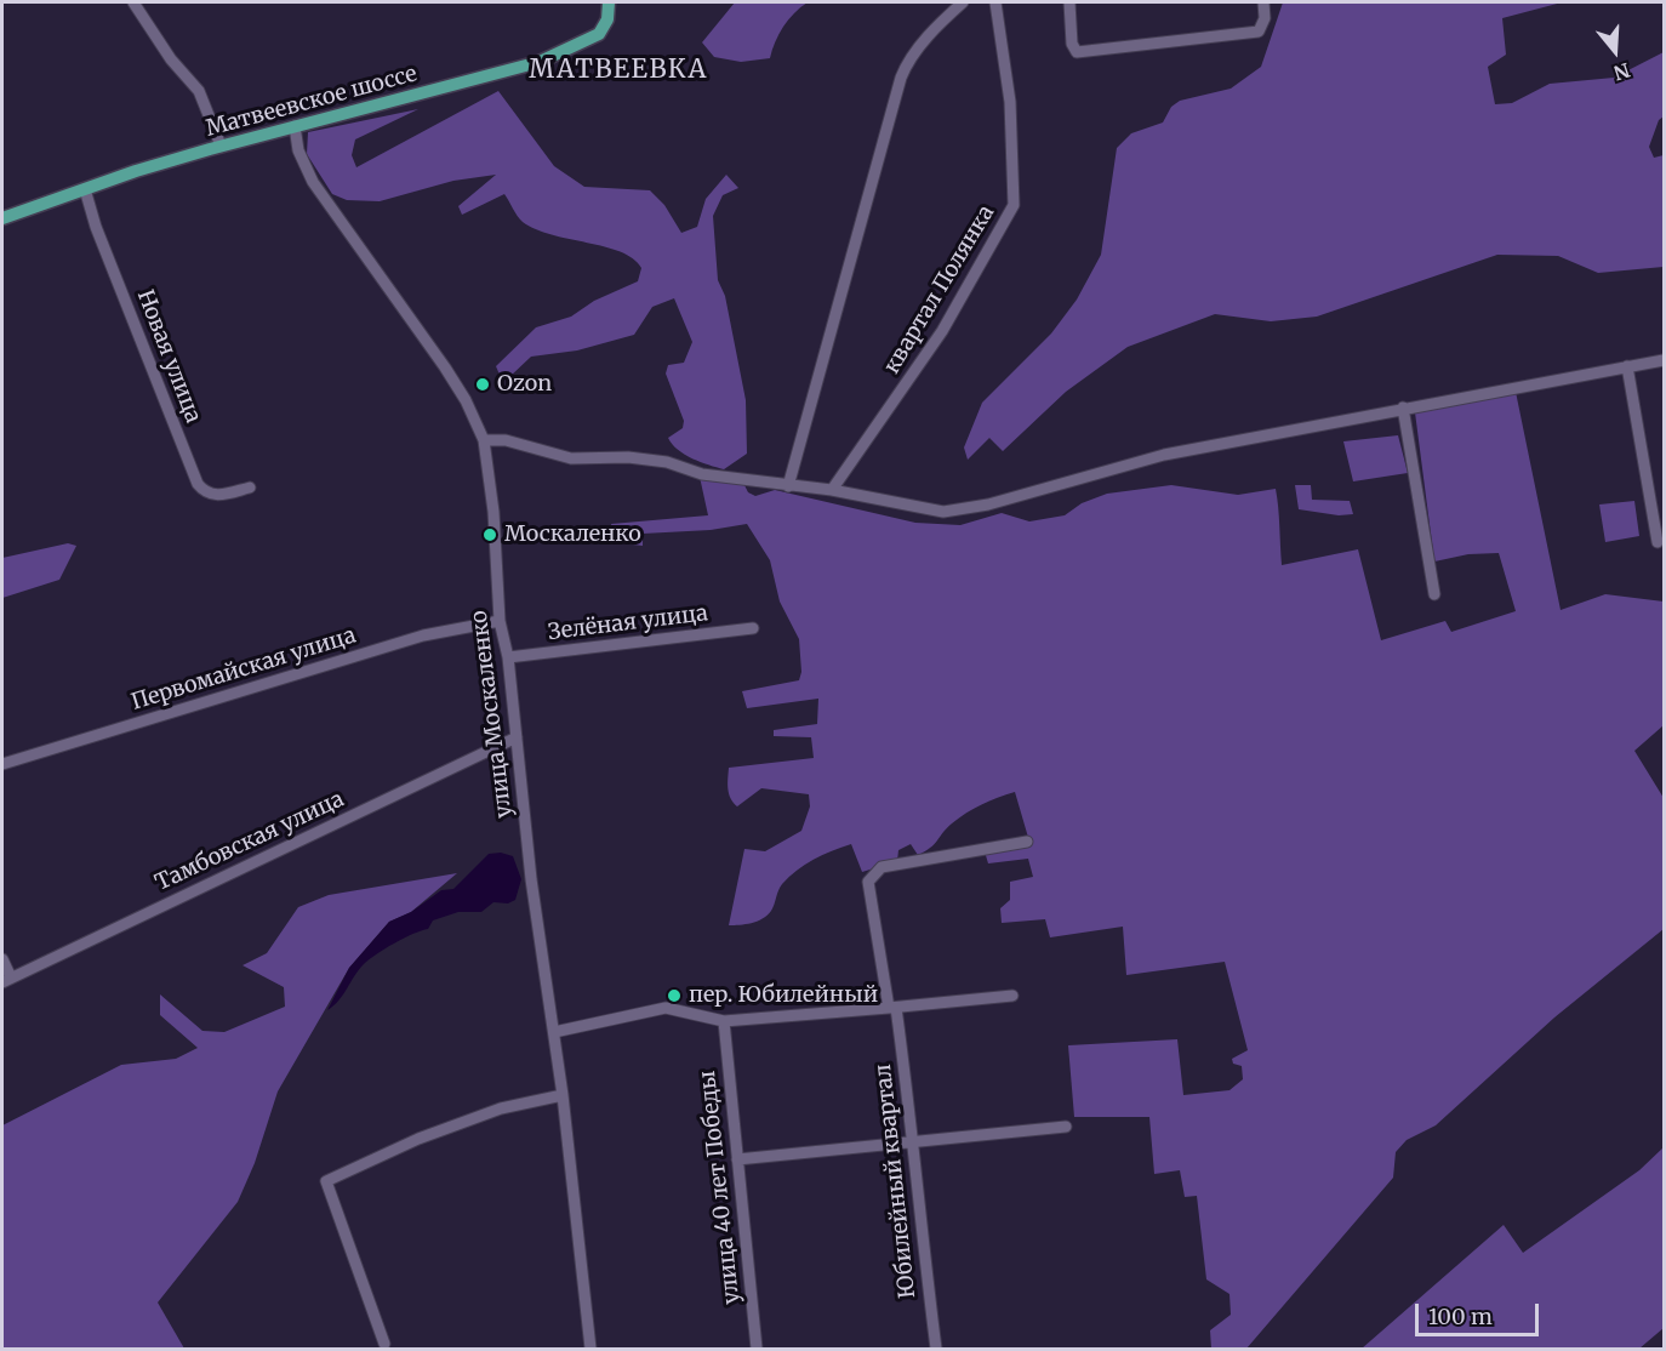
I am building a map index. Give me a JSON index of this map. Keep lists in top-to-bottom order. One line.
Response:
{"streets":{"main road":["Матвеевское шоссе"],"street":["квартал Полянка","Новая улица","Зелёная улица","Первомайская улица","улица Москаленко","Тамбовская улица","Юбилейный квартал","улица 40 лет Победы"]},"crossings":[["Матвеевское шоссе","Новая улица"],["Матвеевское шоссе","улица Москаленко"],["Зелёная улица","улица Москаленко"],["Первомайская улица","улица Москаленко"],["улица Москаленко","Тамбовская улица"]],"districts":["МАТВЕЕВКА"],"places":["Ozon","Москаленко","пер. Юбилейный"],"scale_bar":"100 m","north":"bottom"}
